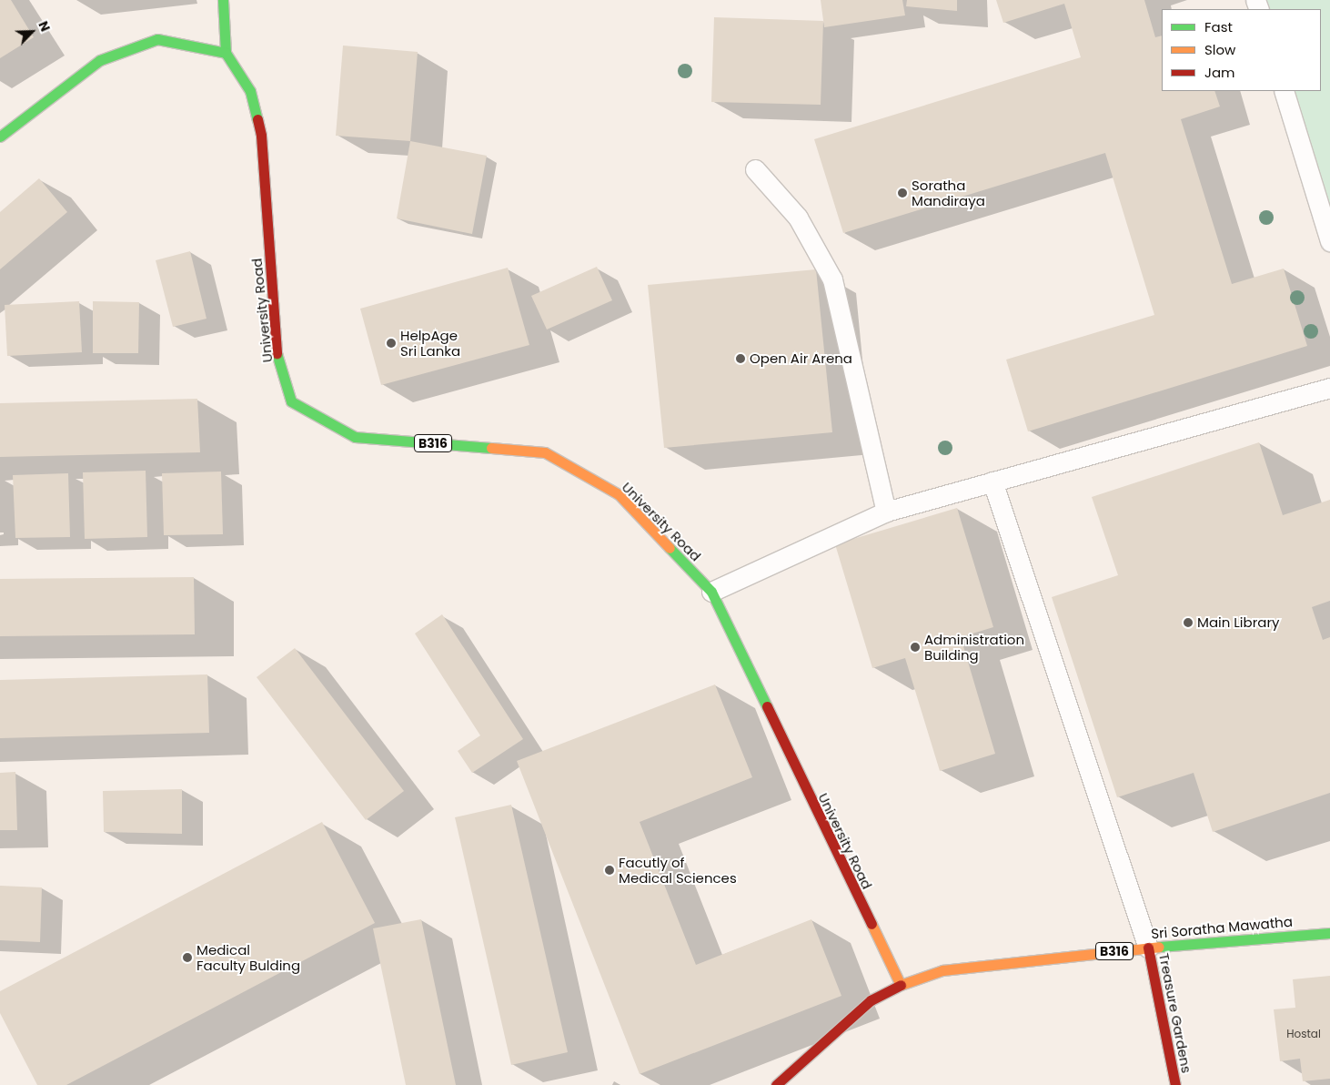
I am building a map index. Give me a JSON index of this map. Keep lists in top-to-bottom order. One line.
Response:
{"streets":{"main road":["University Road","B316","Sri Soratha Mawatha","Treasure Gardens"]},"crossings":[["University Road","Sri Soratha Mawatha"],["Sri Soratha Mawatha","Treasure Gardens"]],"places":["Soratha Mandiraya","HelpAge Sri Lanka","Open Air Arena","Main Library","Administration Building","Facutly of Medical Sciences","Medical Faculty Bulding"],"house_numbers":["Hostal"],"legend":["Fast","Slow","Jam"],"north":"top right"}
